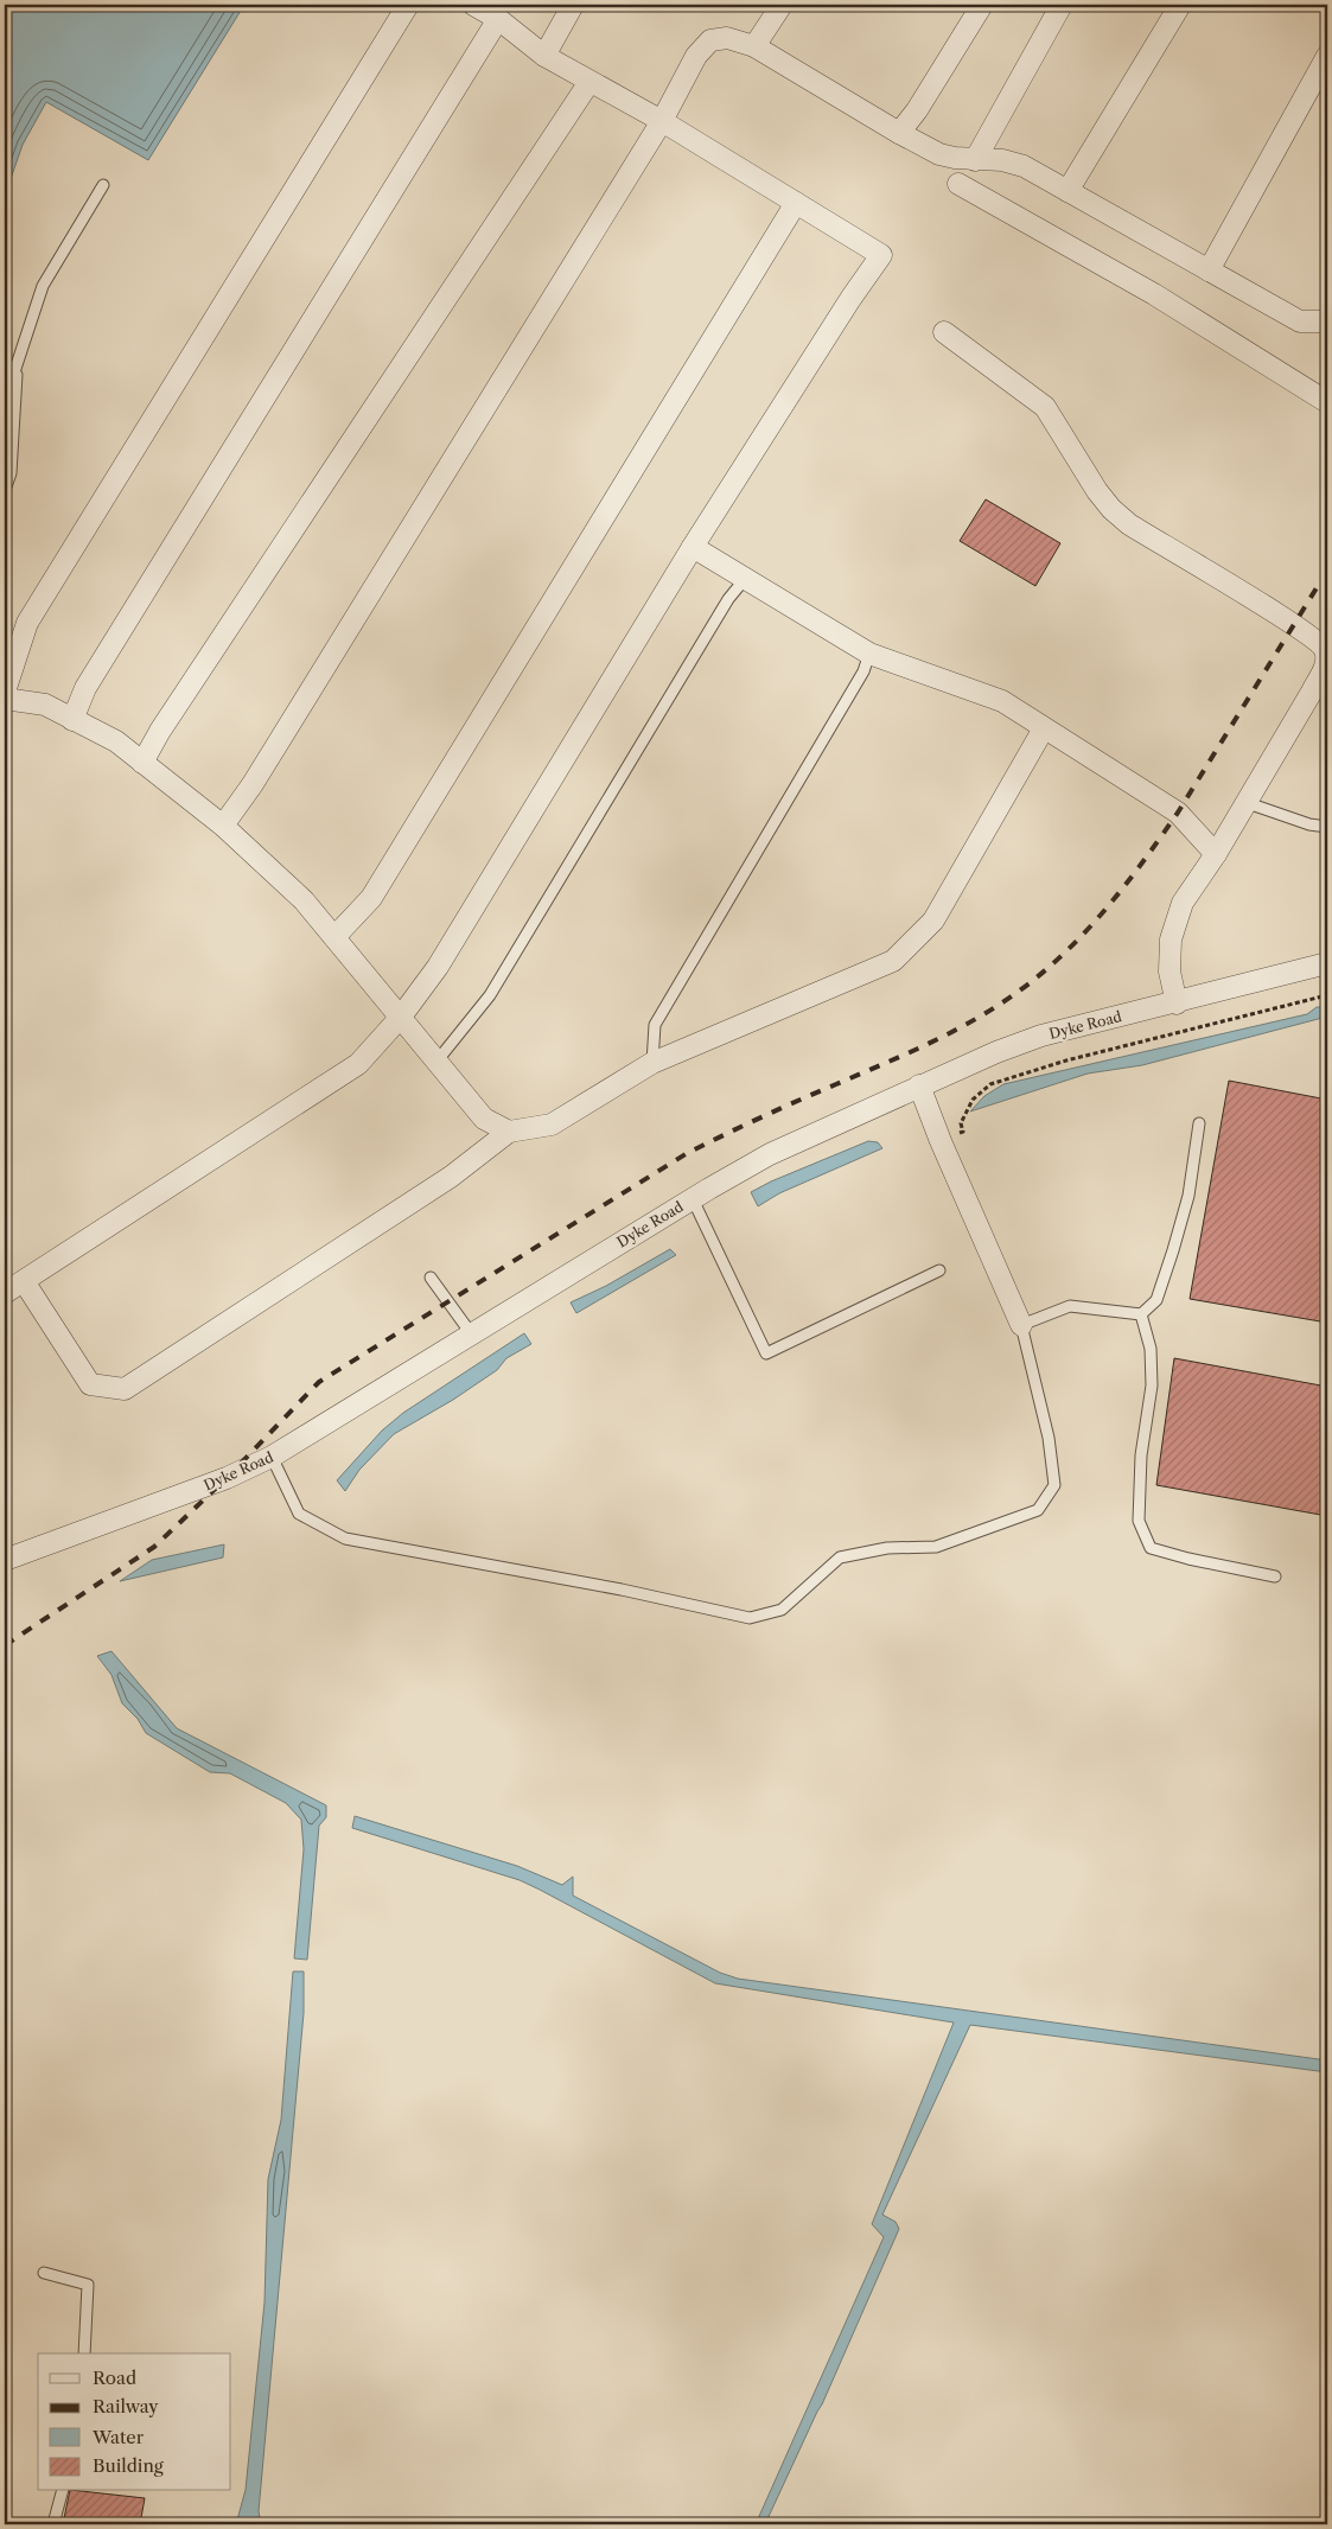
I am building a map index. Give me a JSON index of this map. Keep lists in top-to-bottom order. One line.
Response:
{"streets":{"street":["Dyke Road"]},"legend":["Road","Railway","Water","Building"]}
